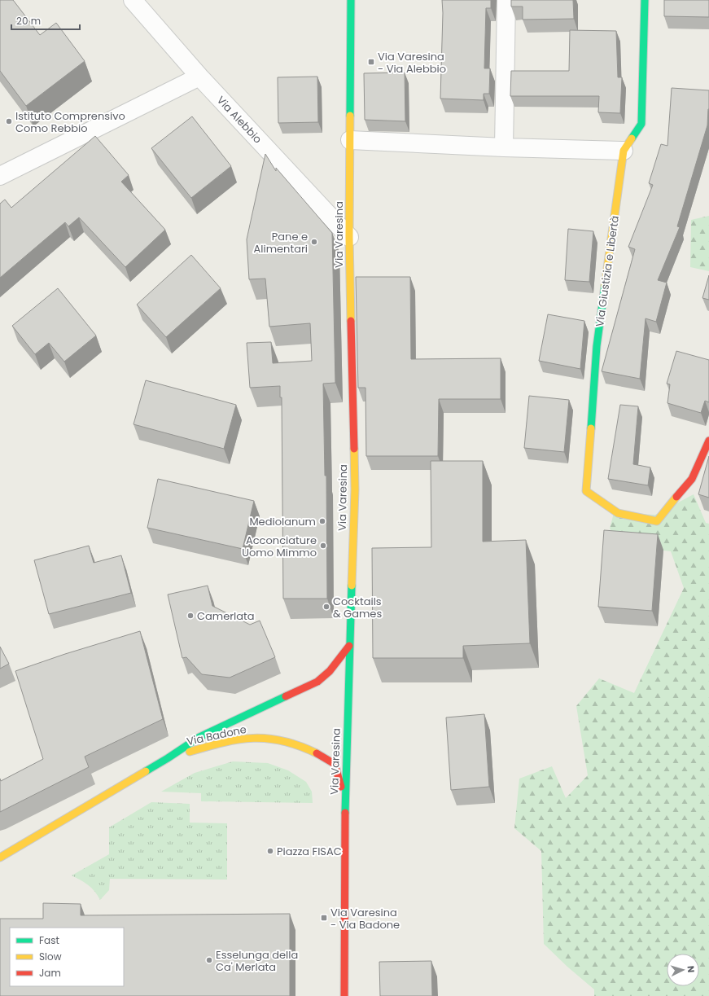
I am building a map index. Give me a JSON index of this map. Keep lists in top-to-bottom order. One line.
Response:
{"streets":{"main road":["Via Varesina","Via Giustizia e Libertà","Via Badone"],"street":["Via Alebbio"]},"crossings":[["Via Alebbio","Via Varesina"],["Via Varesina","Via Badone"]],"places":{"transit":["Via Varesina - Via Alebbio","Via Varesina - Via Badone"],"other":["Istituto Comprensivo Como Rebbio","Pane e Alimentari","Mediolanum","Acconciature Uomo Mimmo","Cocktails & Games","Camerlata","Piazza FISAC","Esselunga della Ca' Merlata"]},"legend":["Fast","Slow","Jam"],"scale_bar":"20 m","north":"right"}
